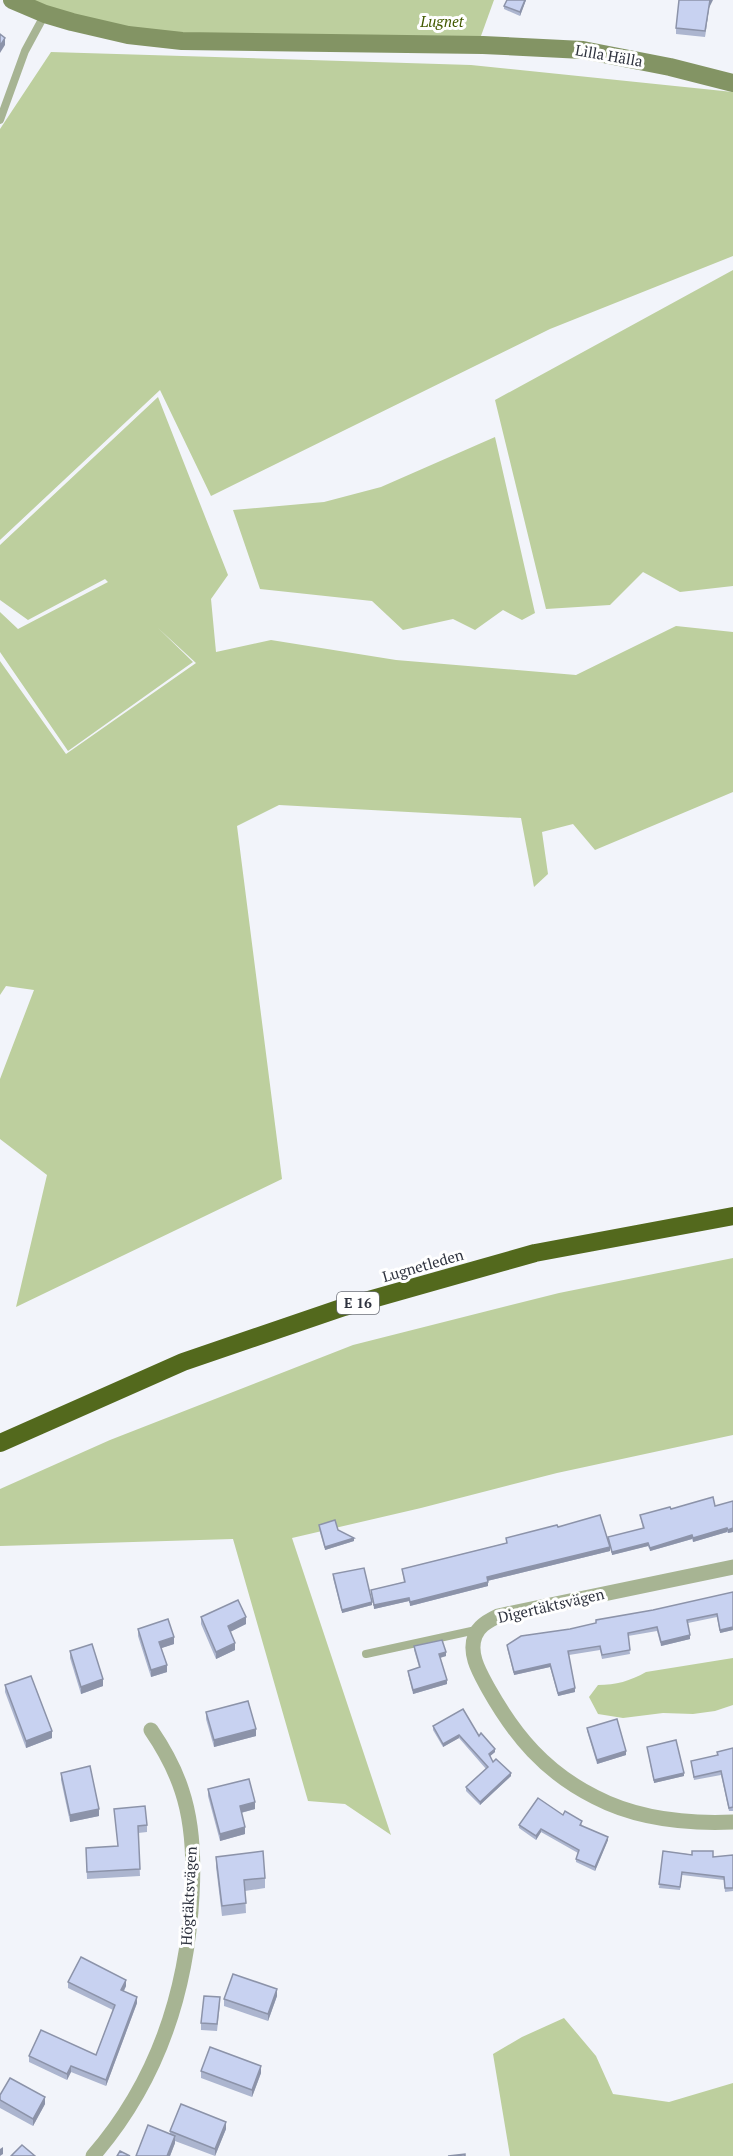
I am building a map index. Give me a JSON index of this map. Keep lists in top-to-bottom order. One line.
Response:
{"streets":{"highway":["Lugnetleden","E 16"],"street":["Lilla Hälla","Digertäktsvägen","Högtäktsvägen"]},"parks":["Lugnet"]}
